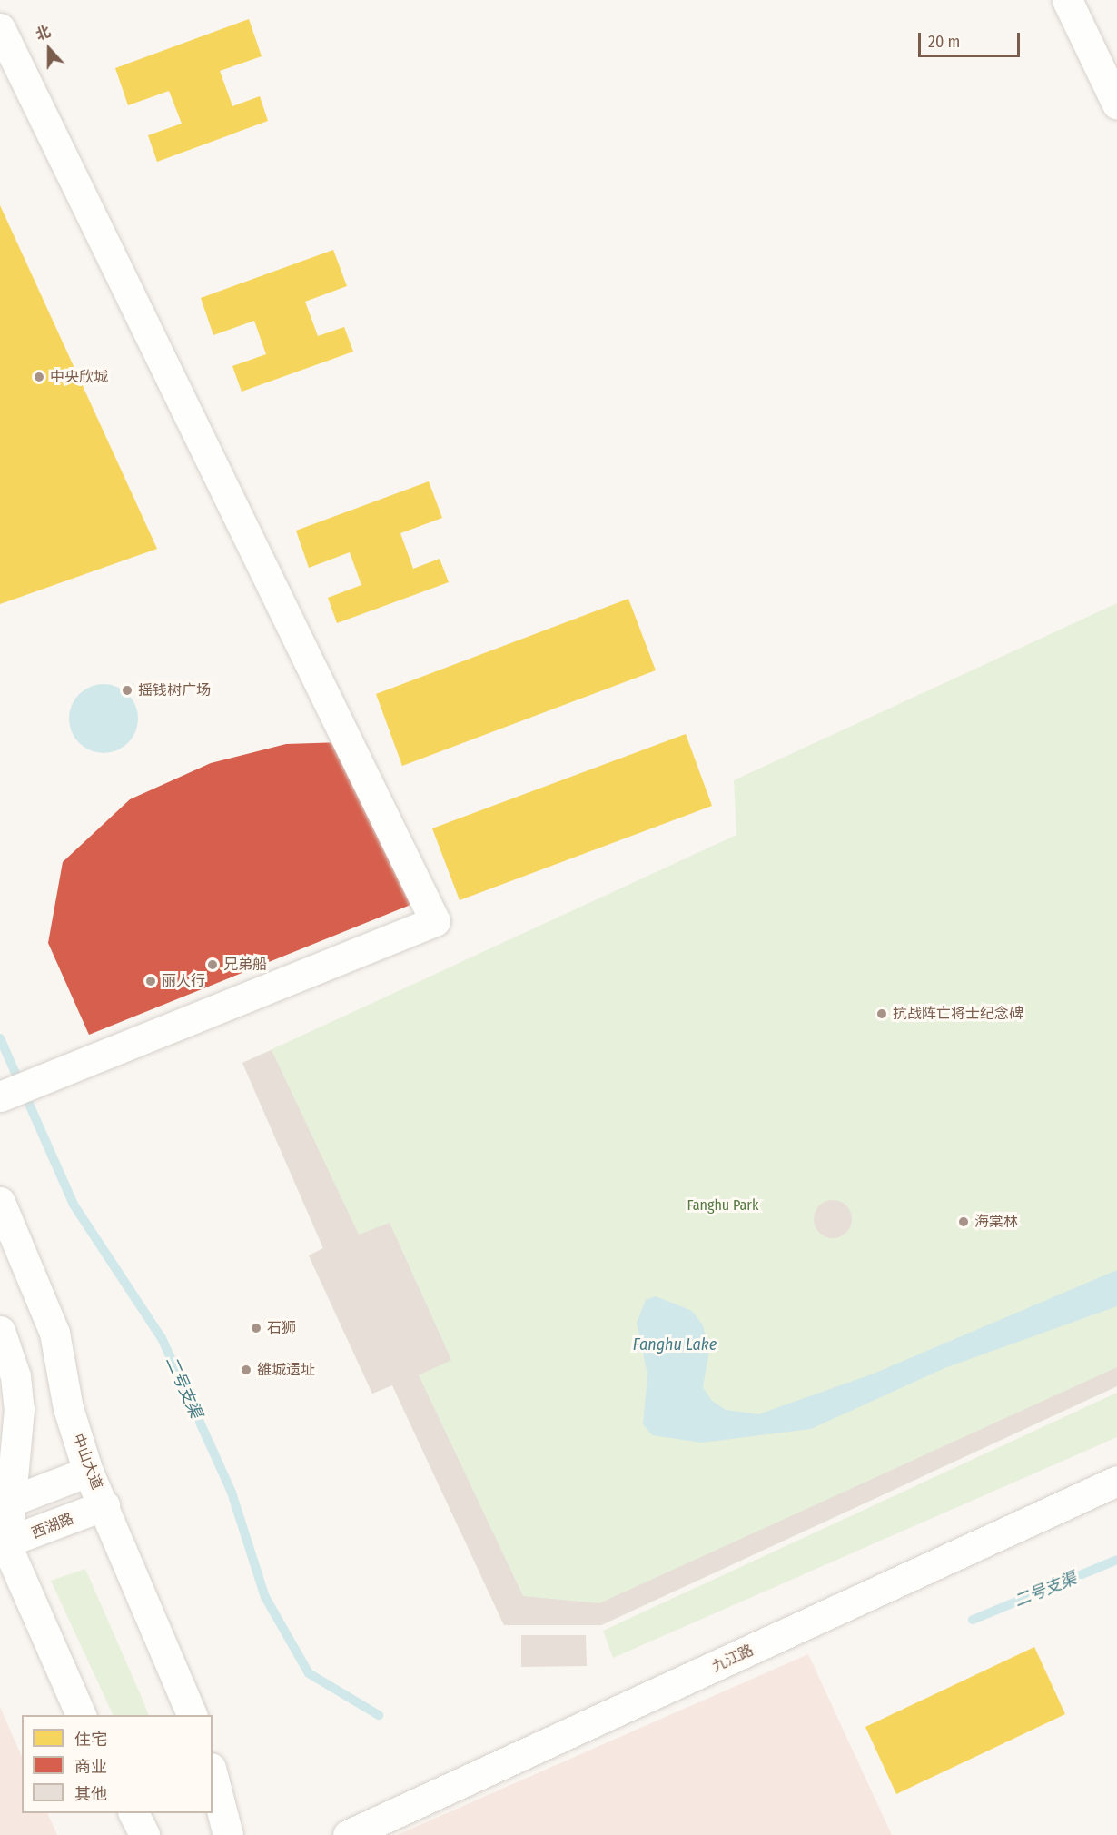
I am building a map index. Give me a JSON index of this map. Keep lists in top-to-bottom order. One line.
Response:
{"streets":{"street":["中山大道","西湖路","九江路"]},"crossings":[["中山大道","西湖路"]],"water":["Fanghu Lake","二号支渠"],"parks":["Fanghu Park"],"places":["中央欣城","摇钱树广场","兄弟船","丽人行","抗战阵亡将士纪念碑","海棠林","石狮","雒城遗址"],"legend":["住宅","商业","其他"],"scale_bar":"20 m","north":"top"}
